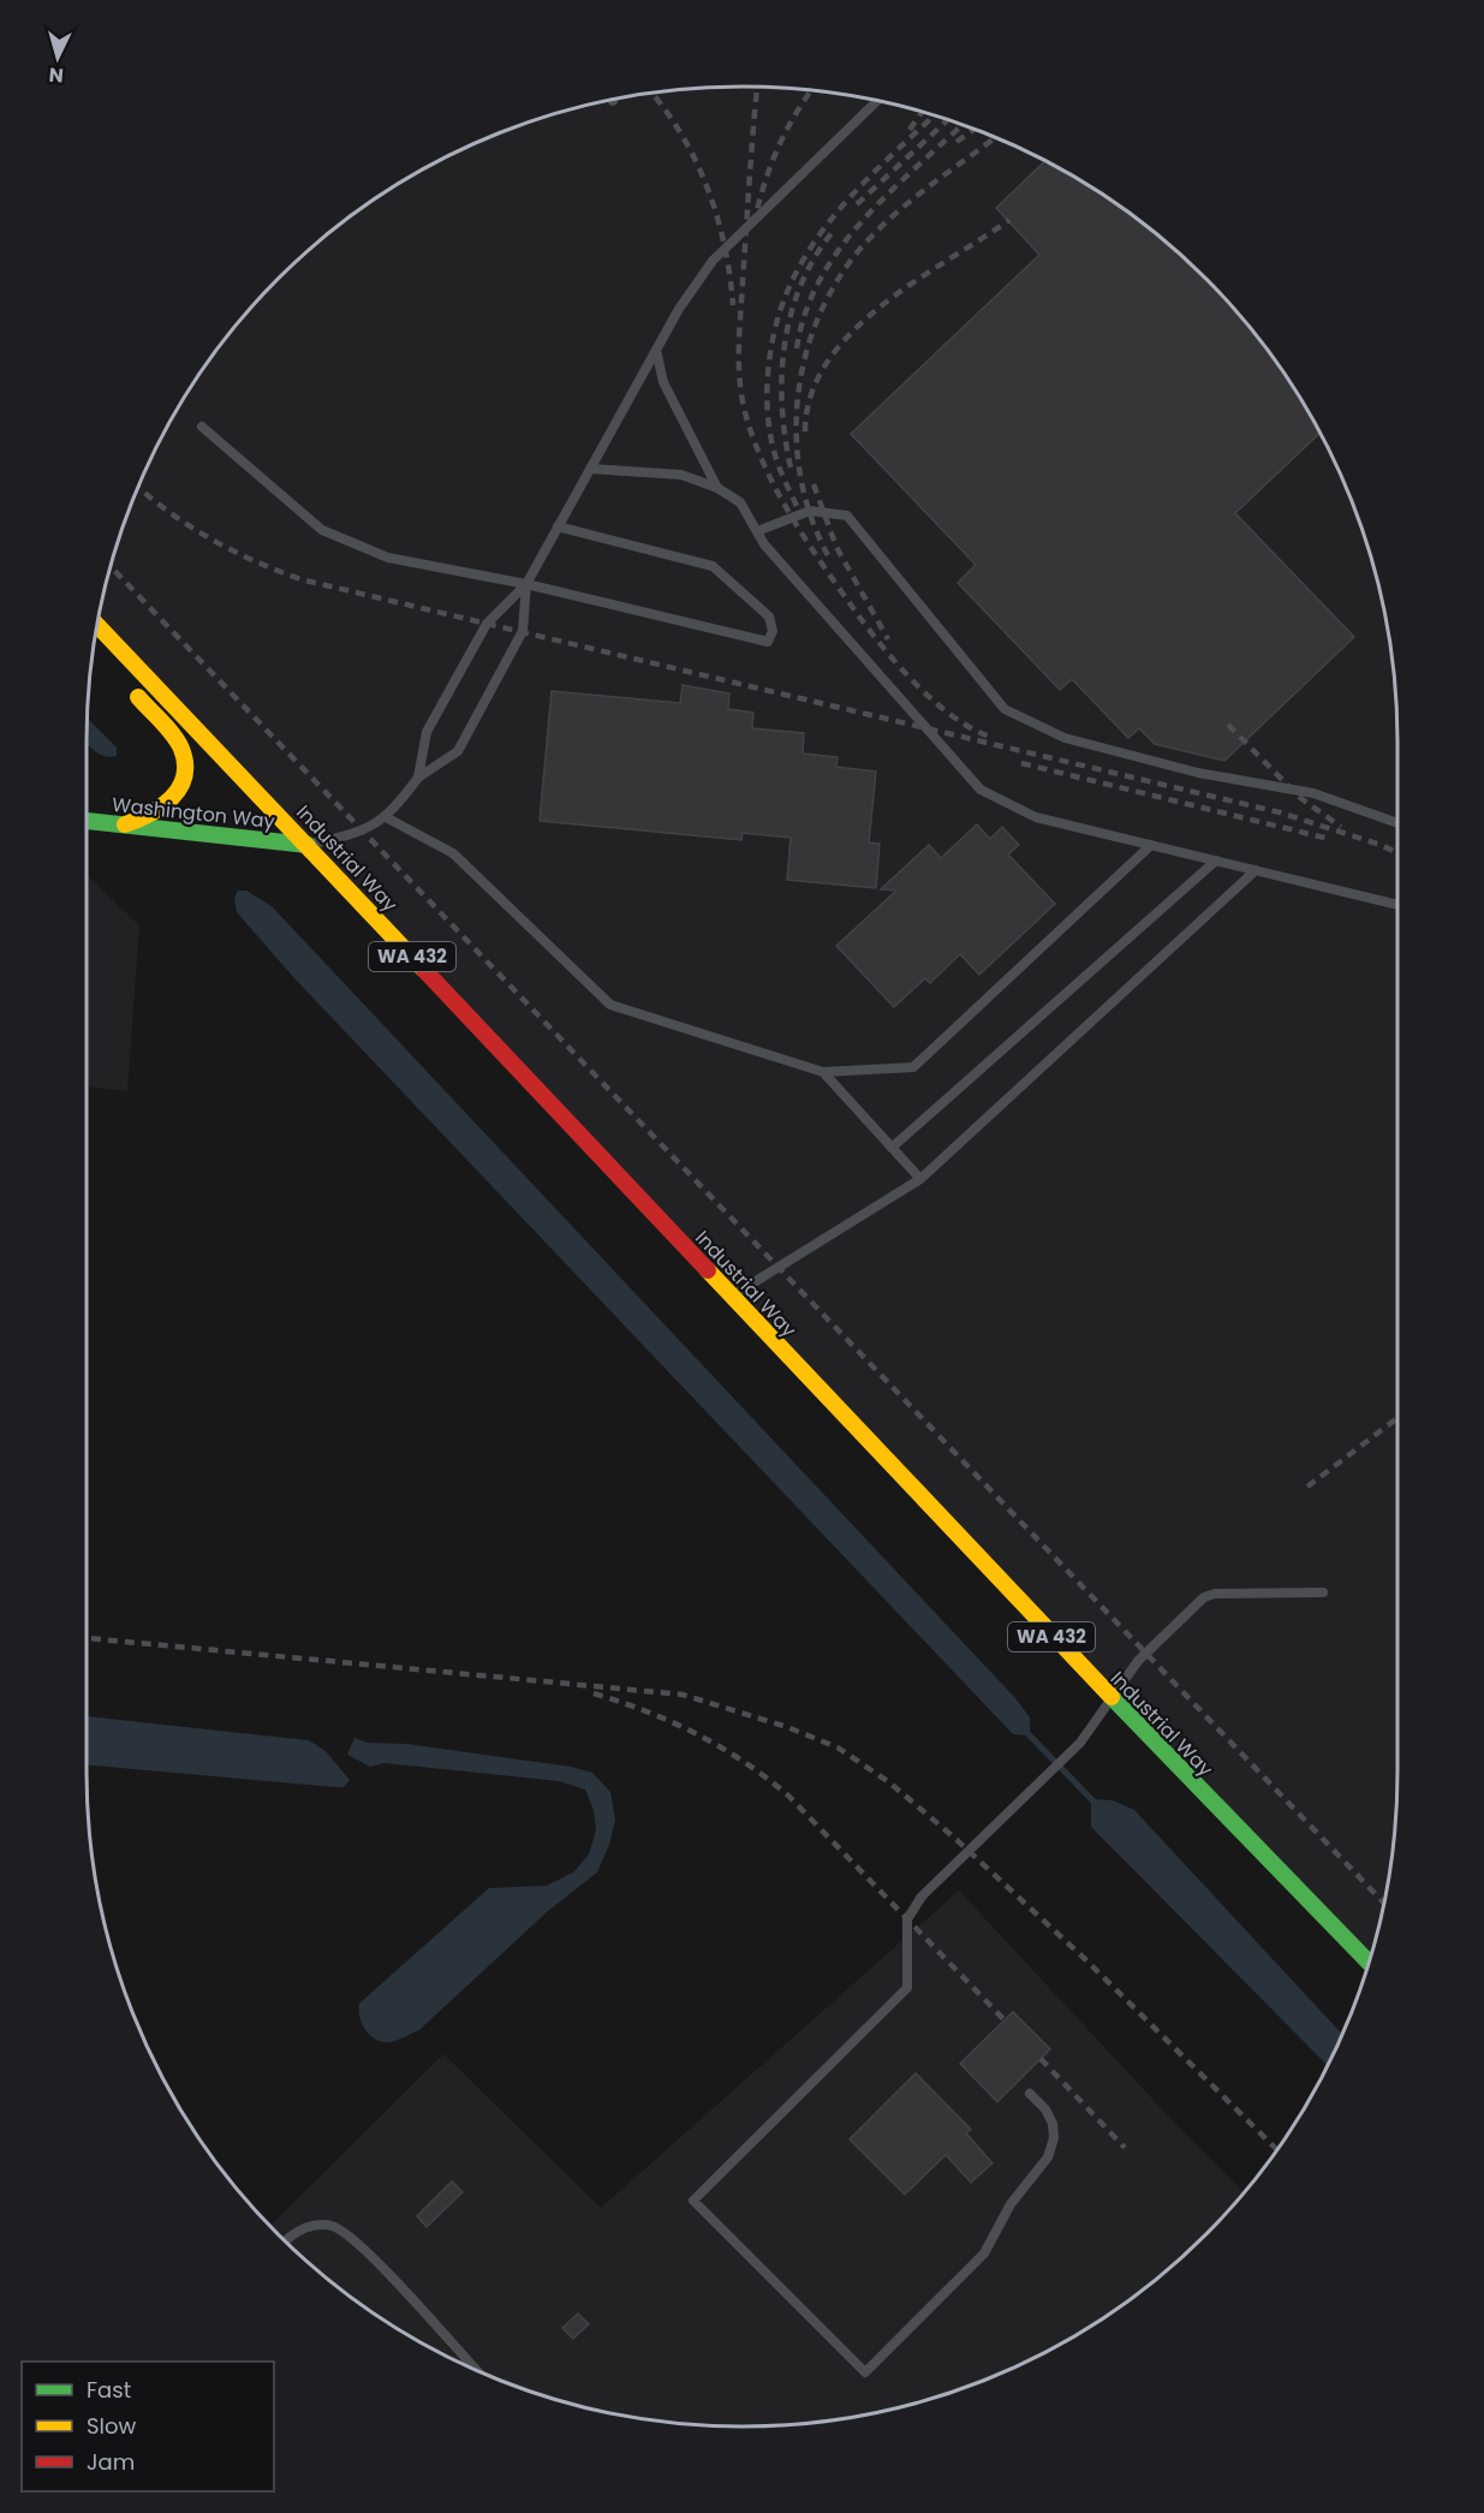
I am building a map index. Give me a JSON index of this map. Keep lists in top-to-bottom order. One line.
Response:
{"streets":{"main road":["Washington Way","Industrial Way","WA 432"]},"crossings":[["Washington Way","Industrial Way"]],"legend":["Fast","Slow","Jam"],"north":"bottom"}
